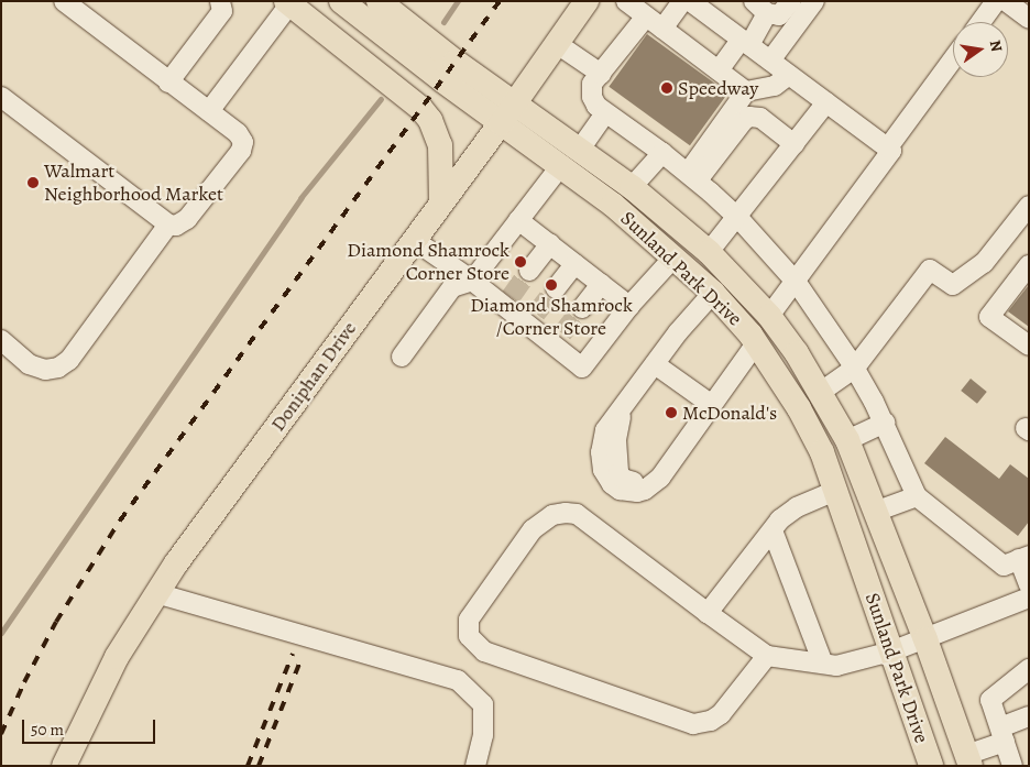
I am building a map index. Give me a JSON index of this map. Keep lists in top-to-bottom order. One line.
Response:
{"streets":{"main road":["Sunland Park Drive","Doniphan Drive"]},"crossings":[["Sunland Park Drive","Doniphan Drive"]],"places":["Speedway","Walmart Neighborhood Market","Diamond Shamrock Corner Store","Diamond Shamrock /Corner Store","McDonald's"],"scale_bar":"50 m","north":"right"}
